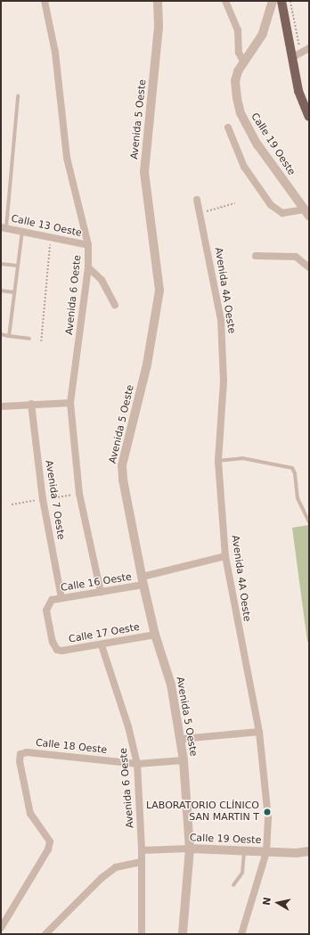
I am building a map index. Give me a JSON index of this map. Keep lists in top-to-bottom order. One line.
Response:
{"streets":{"street":["Avenida 5 Oeste","Calle 19 Oeste","Calle 13 Oeste","Avenida 4A Oeste","Avenida 6 Oeste","Avenida 7 Oeste","Calle 16 Oeste","Calle 17 Oeste","Calle 18 Oeste"]},"crossings":[["Avenida 5 Oeste","Calle 19 Oeste"],["Avenida 5 Oeste","Calle 16 Oeste"],["Avenida 5 Oeste","Calle 17 Oeste"],["Avenida 5 Oeste","Calle 18 Oeste"],["Calle 19 Oeste","Avenida 4A Oeste"],["Calle 19 Oeste","Avenida 6 Oeste"],["Calle 13 Oeste","Avenida 6 Oeste"],["Avenida 4A Oeste","Calle 16 Oeste"],["Avenida 6 Oeste","Calle 16 Oeste"],["Avenida 6 Oeste","Calle 17 Oeste"],["Avenida 6 Oeste","Calle 18 Oeste"],["Avenida 7 Oeste","Calle 16 Oeste"],["Calle 16 Oeste","Calle 17 Oeste"]],"places":["LABORATORIO CLÍNICO SAN MARTIN T"],"north":"left"}
